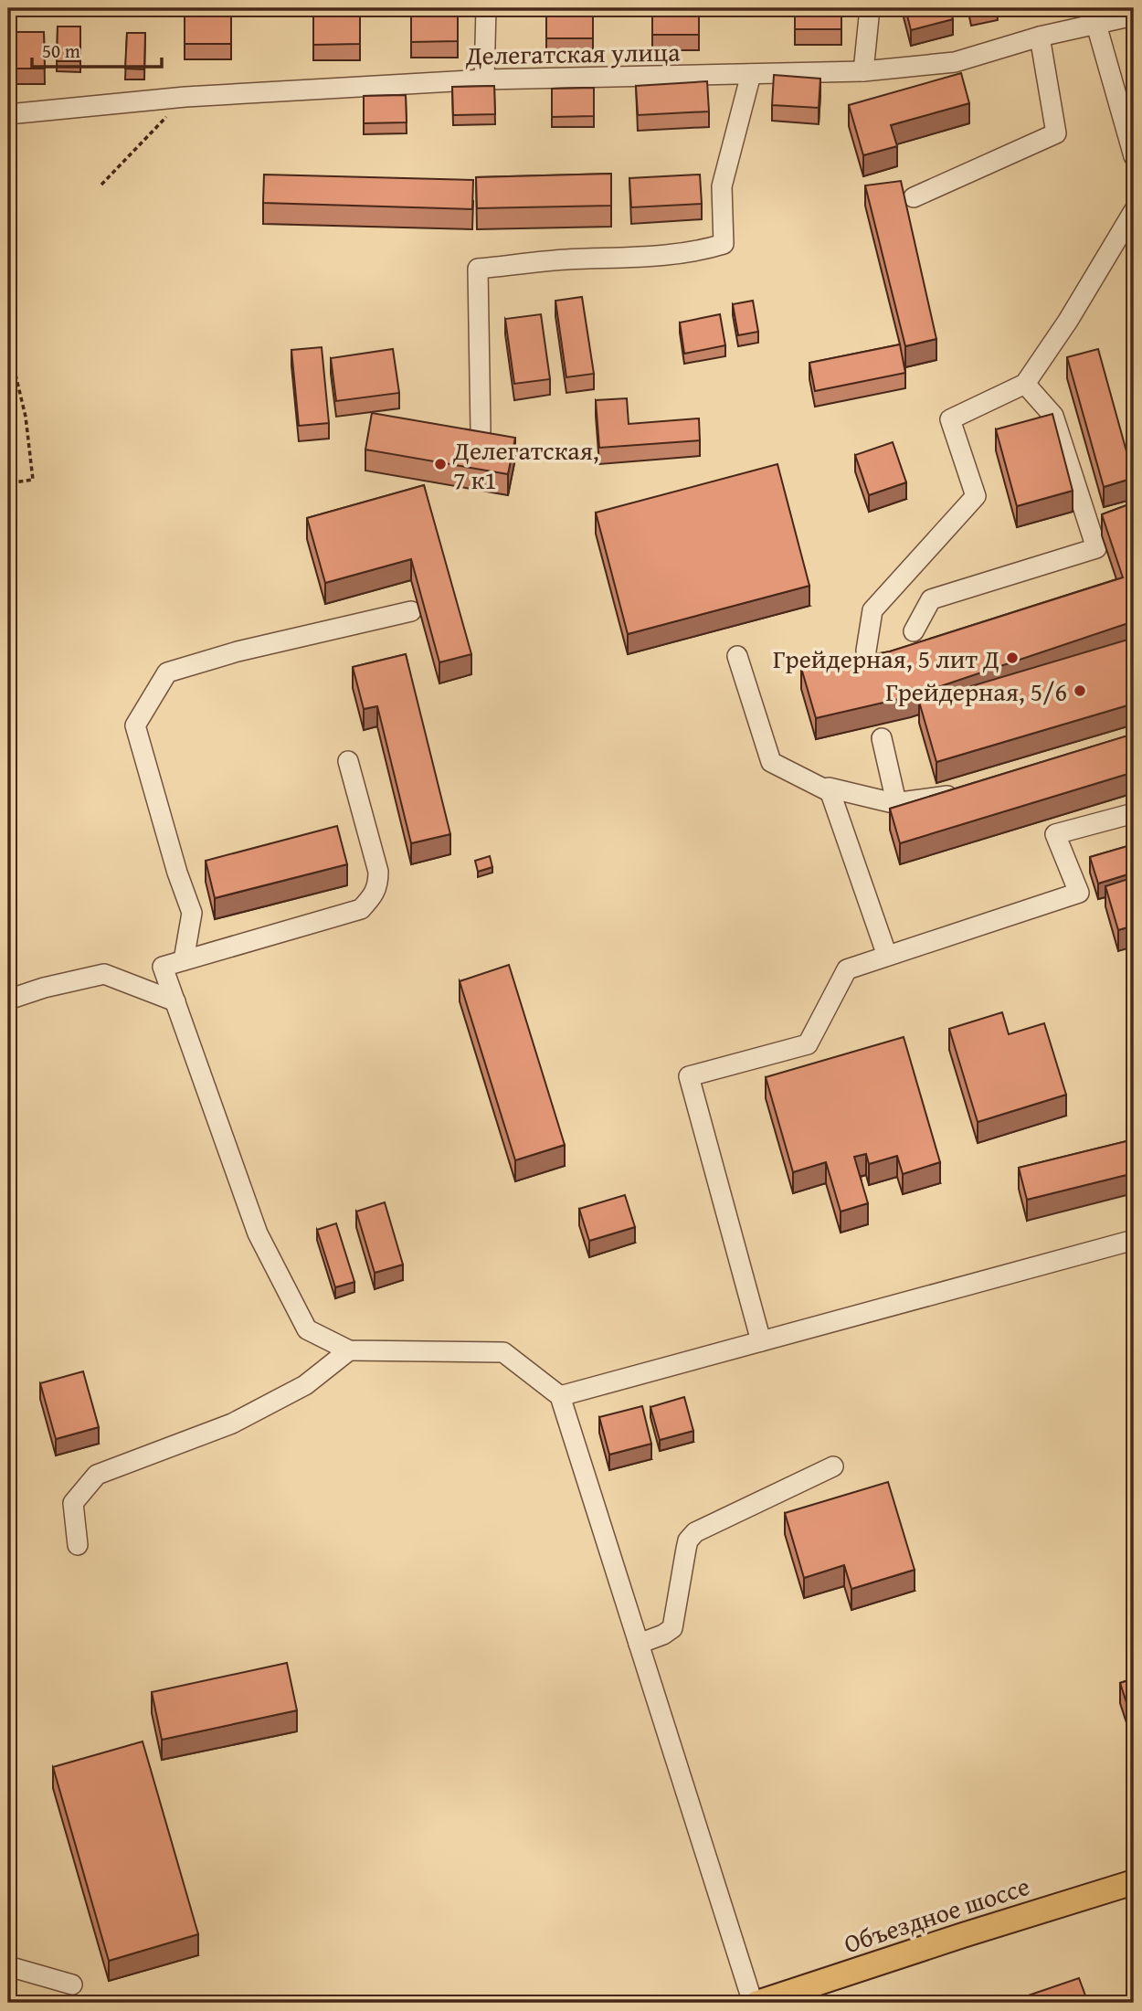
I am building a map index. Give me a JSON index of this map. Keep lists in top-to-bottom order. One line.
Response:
{"streets":{"main road":["Объездное шоссе"],"street":["Делегатская улица"]},"places":["Делегатская, 7 к1","Грейдерная, 5 лит Д","Грейдерная, 5/6"],"scale_bar":"50 m"}
